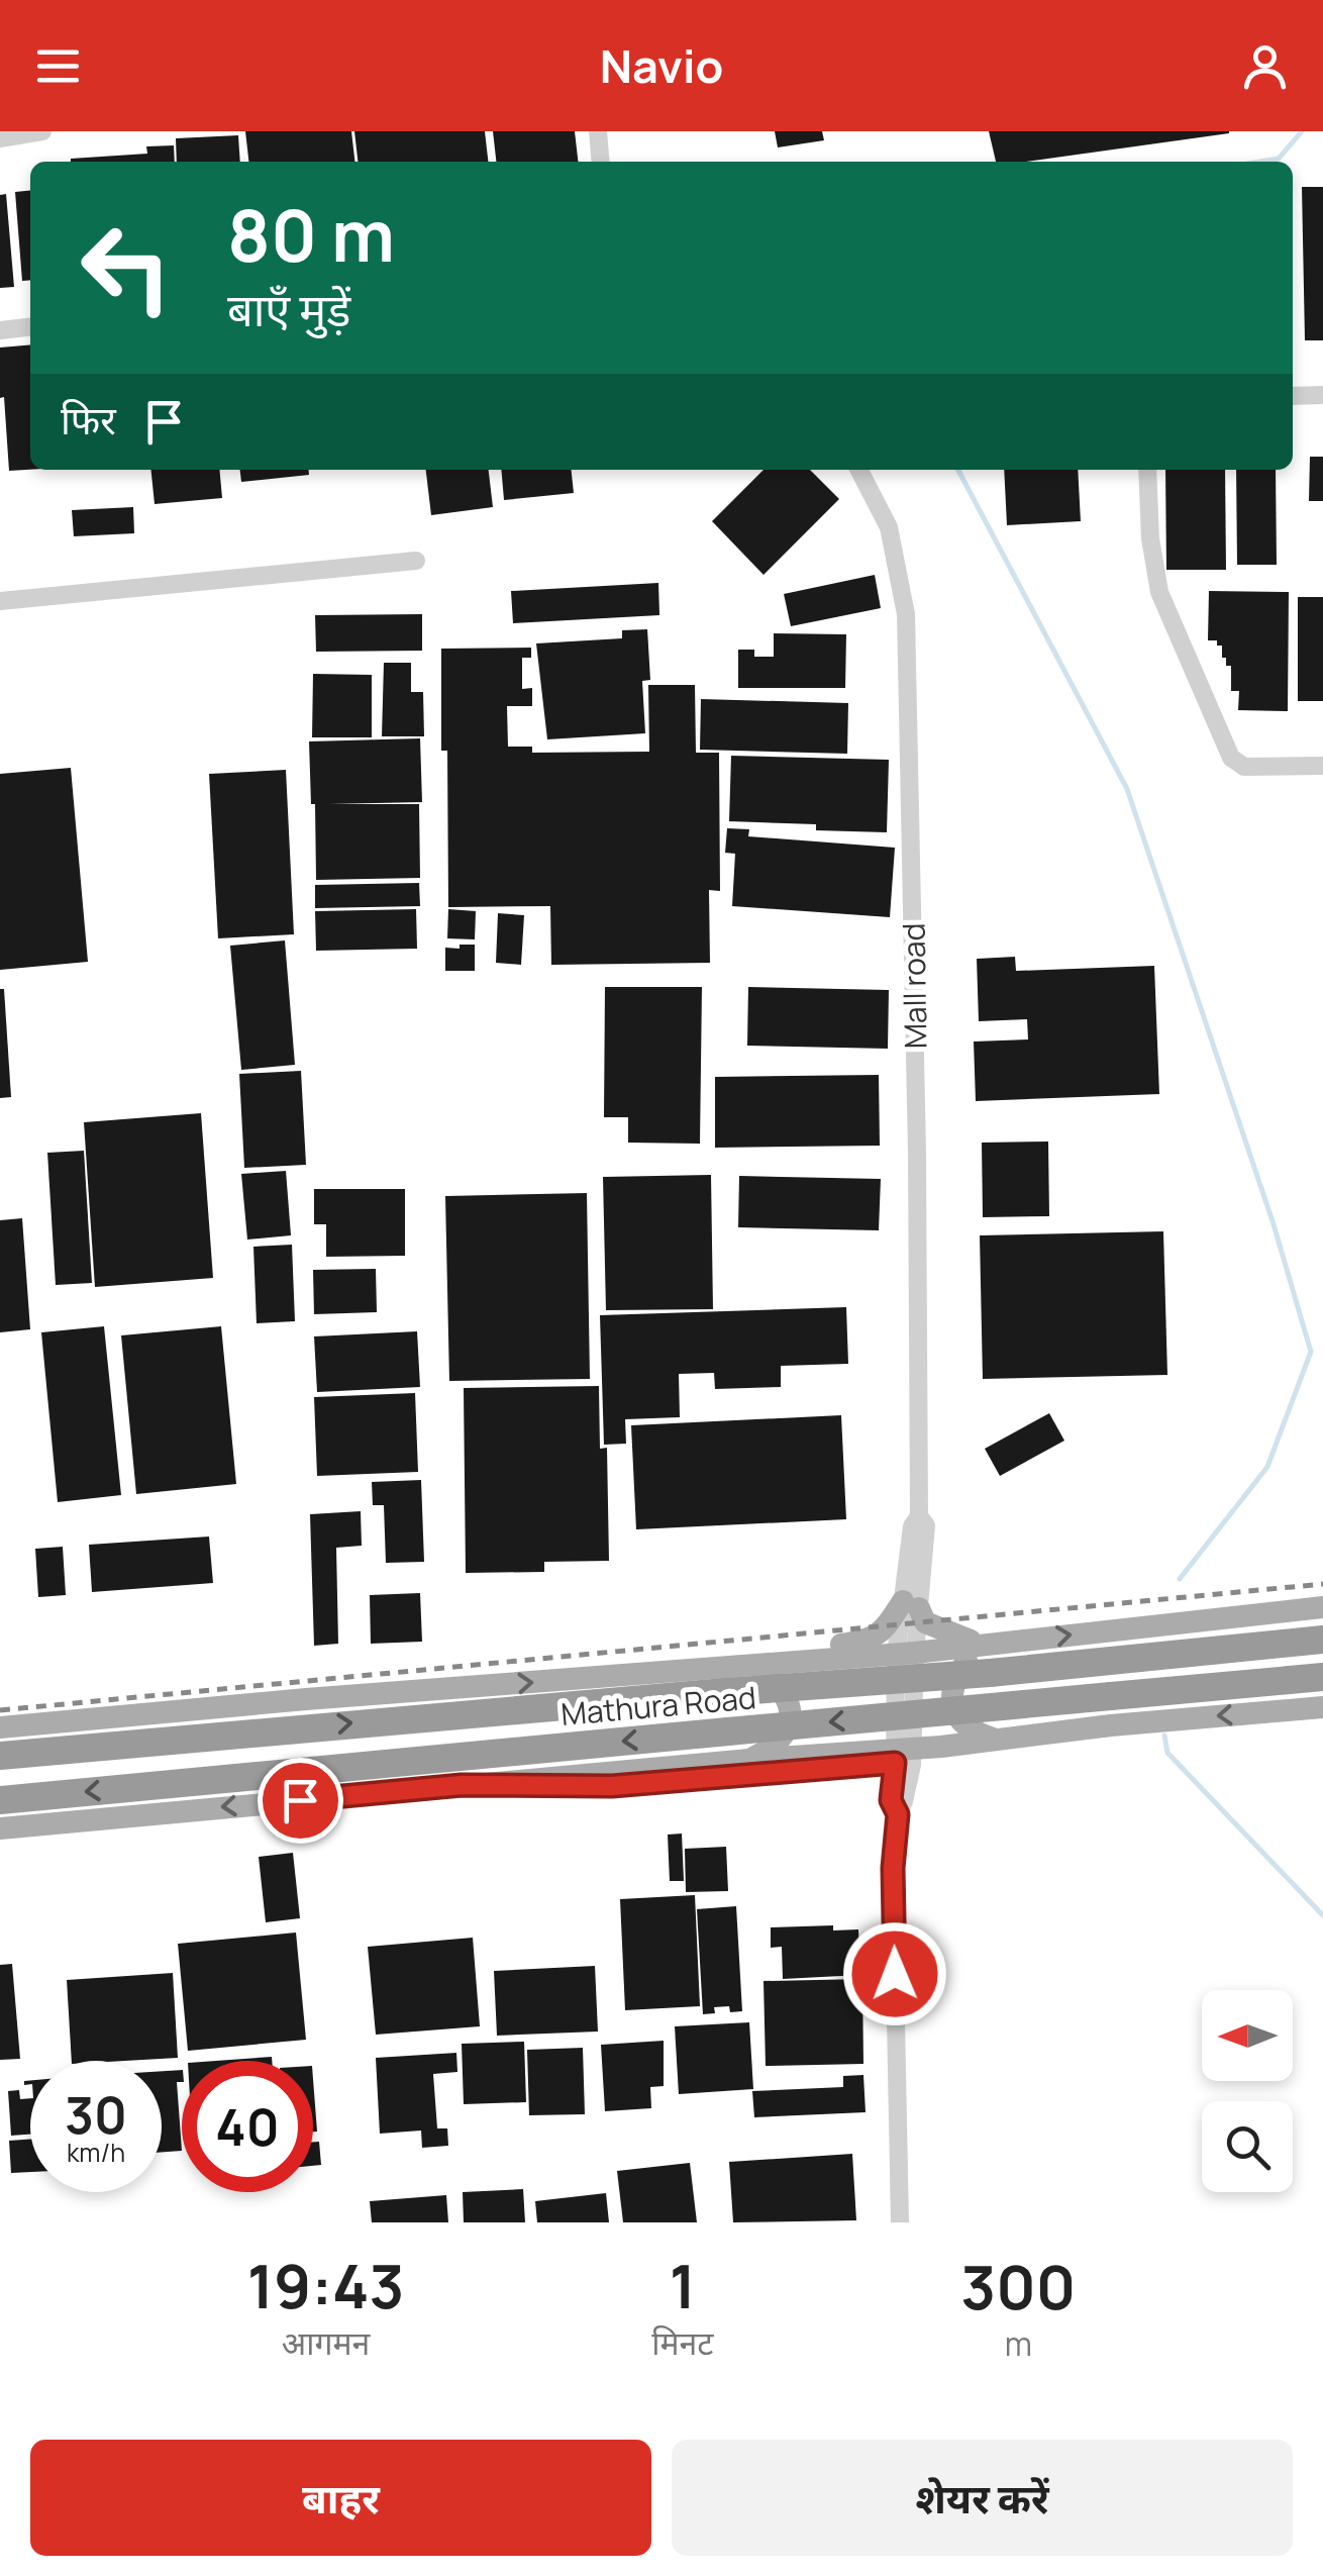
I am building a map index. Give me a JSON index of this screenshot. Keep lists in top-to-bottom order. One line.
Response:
{"streets":{"highway":["Mathura Road"],"street":["Mall road"]},"north":"left","page":{"header":"Navio","turn":["80 m","बाएँ मुड़ें"],"then":"फिर","speed":"30 km/h","limit":"40","eta":["19:43","आगमन","1","मिनट","300","m"],"buttons":["बाहर","शेयर करें"]}}
